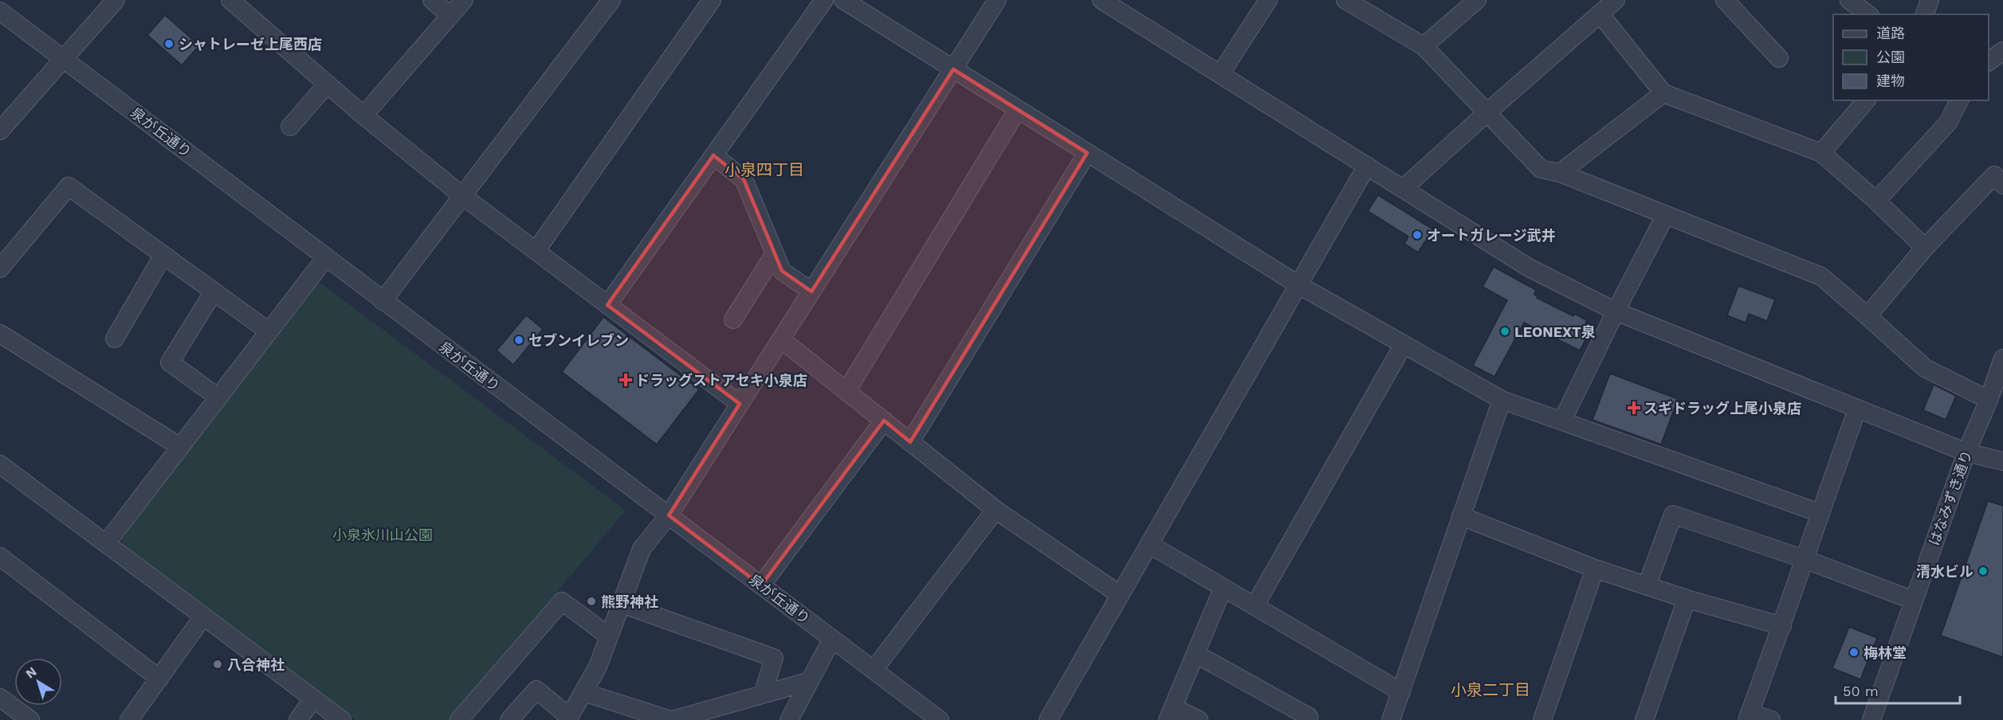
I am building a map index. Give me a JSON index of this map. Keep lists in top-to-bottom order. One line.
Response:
{"streets":{"street":["泉が丘通り","はなみずき通り"]},"districts":["小泉四丁目","小泉二丁目"],"parks":["小泉氷川山公園"],"places":{"other":["シャトレーゼ上尾西店","オートガレージ武井","LEONEXT泉","セブンイレブン","清水ビル","熊野神社","梅林堂","八合神社"],"health":["ドラッグストアセキ小泉店","スギドラッグ上尾小泉店"]},"legend":["道路","公園","建物"],"scale_bar":"50 m","north":"top left"}
